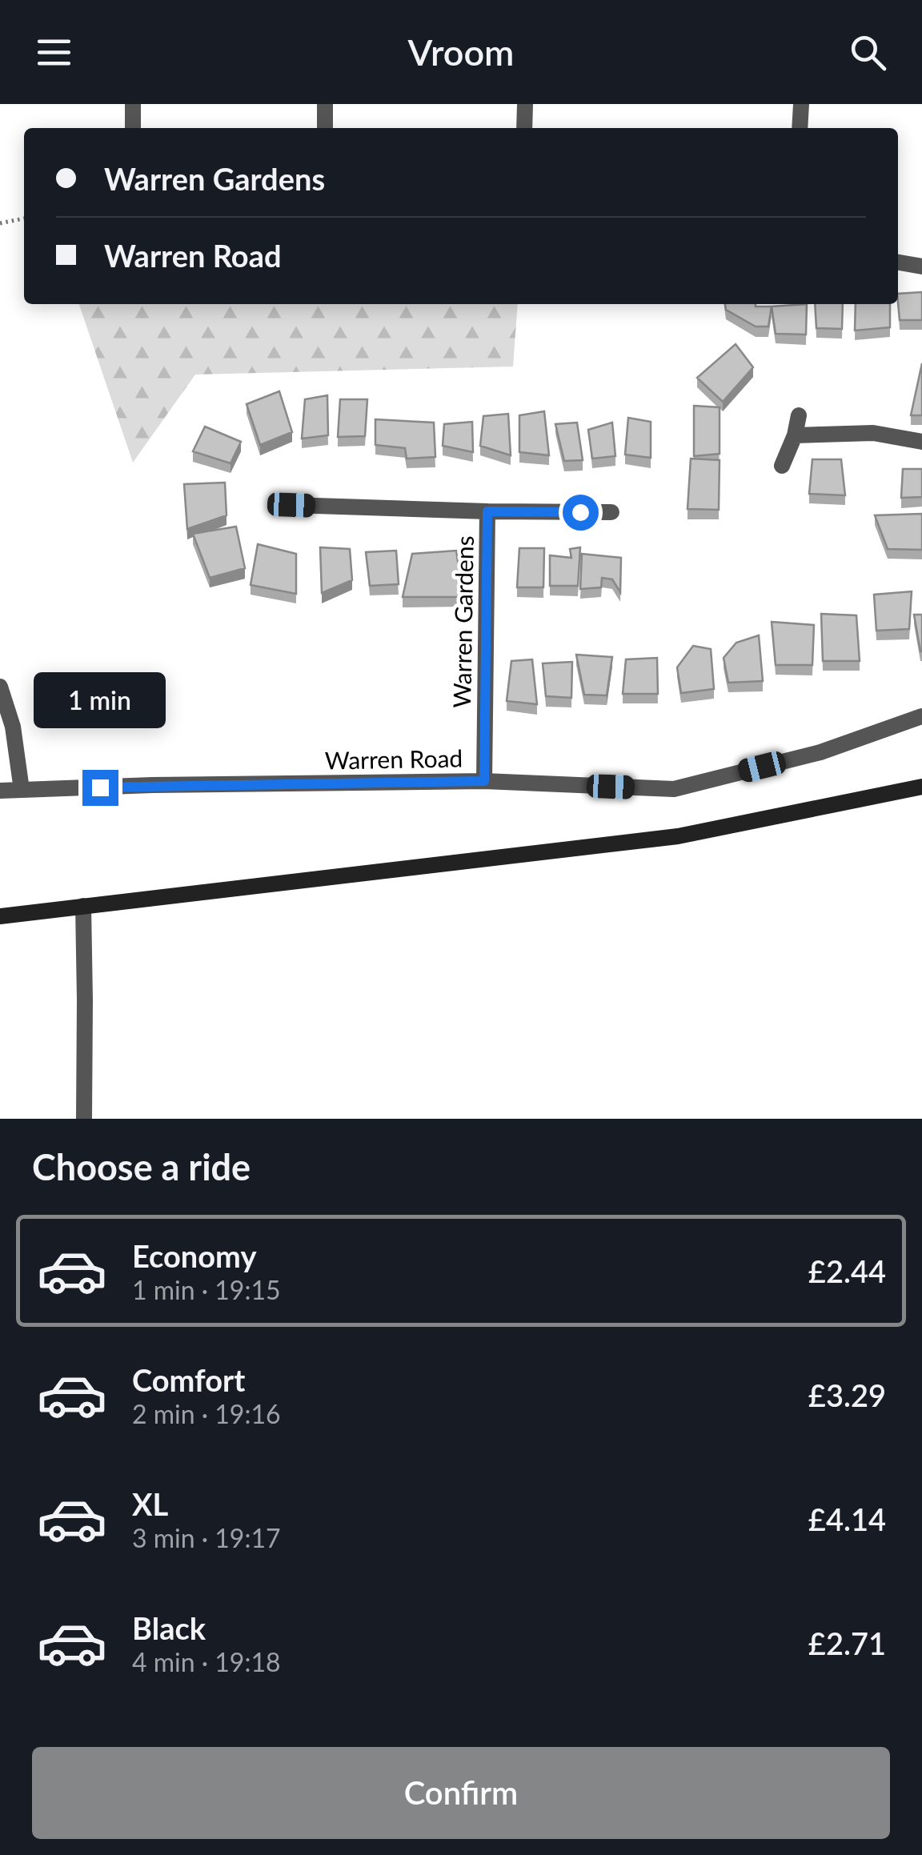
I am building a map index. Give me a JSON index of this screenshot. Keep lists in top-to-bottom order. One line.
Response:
{"streets":{"street":["Warren Gardens","Warren Road"]},"crossings":[["Warren Gardens","Warren Road"]],"page":{"header":"Vroom","banner":["Warren Gardens","Warren Road"],"bubble":"1 min","heading":"Choose a ride","list":[{"name":"Economy","note":"1 min · 19:15","value":"£2.44"},{"name":"Comfort","note":"2 min · 19:16","value":"£3.29"},{"name":"XL","note":"3 min · 19:17","value":"£4.14"},{"name":"Black","note":"4 min · 19:18","value":"£2.71"}],"buttons":"Confirm"}}
